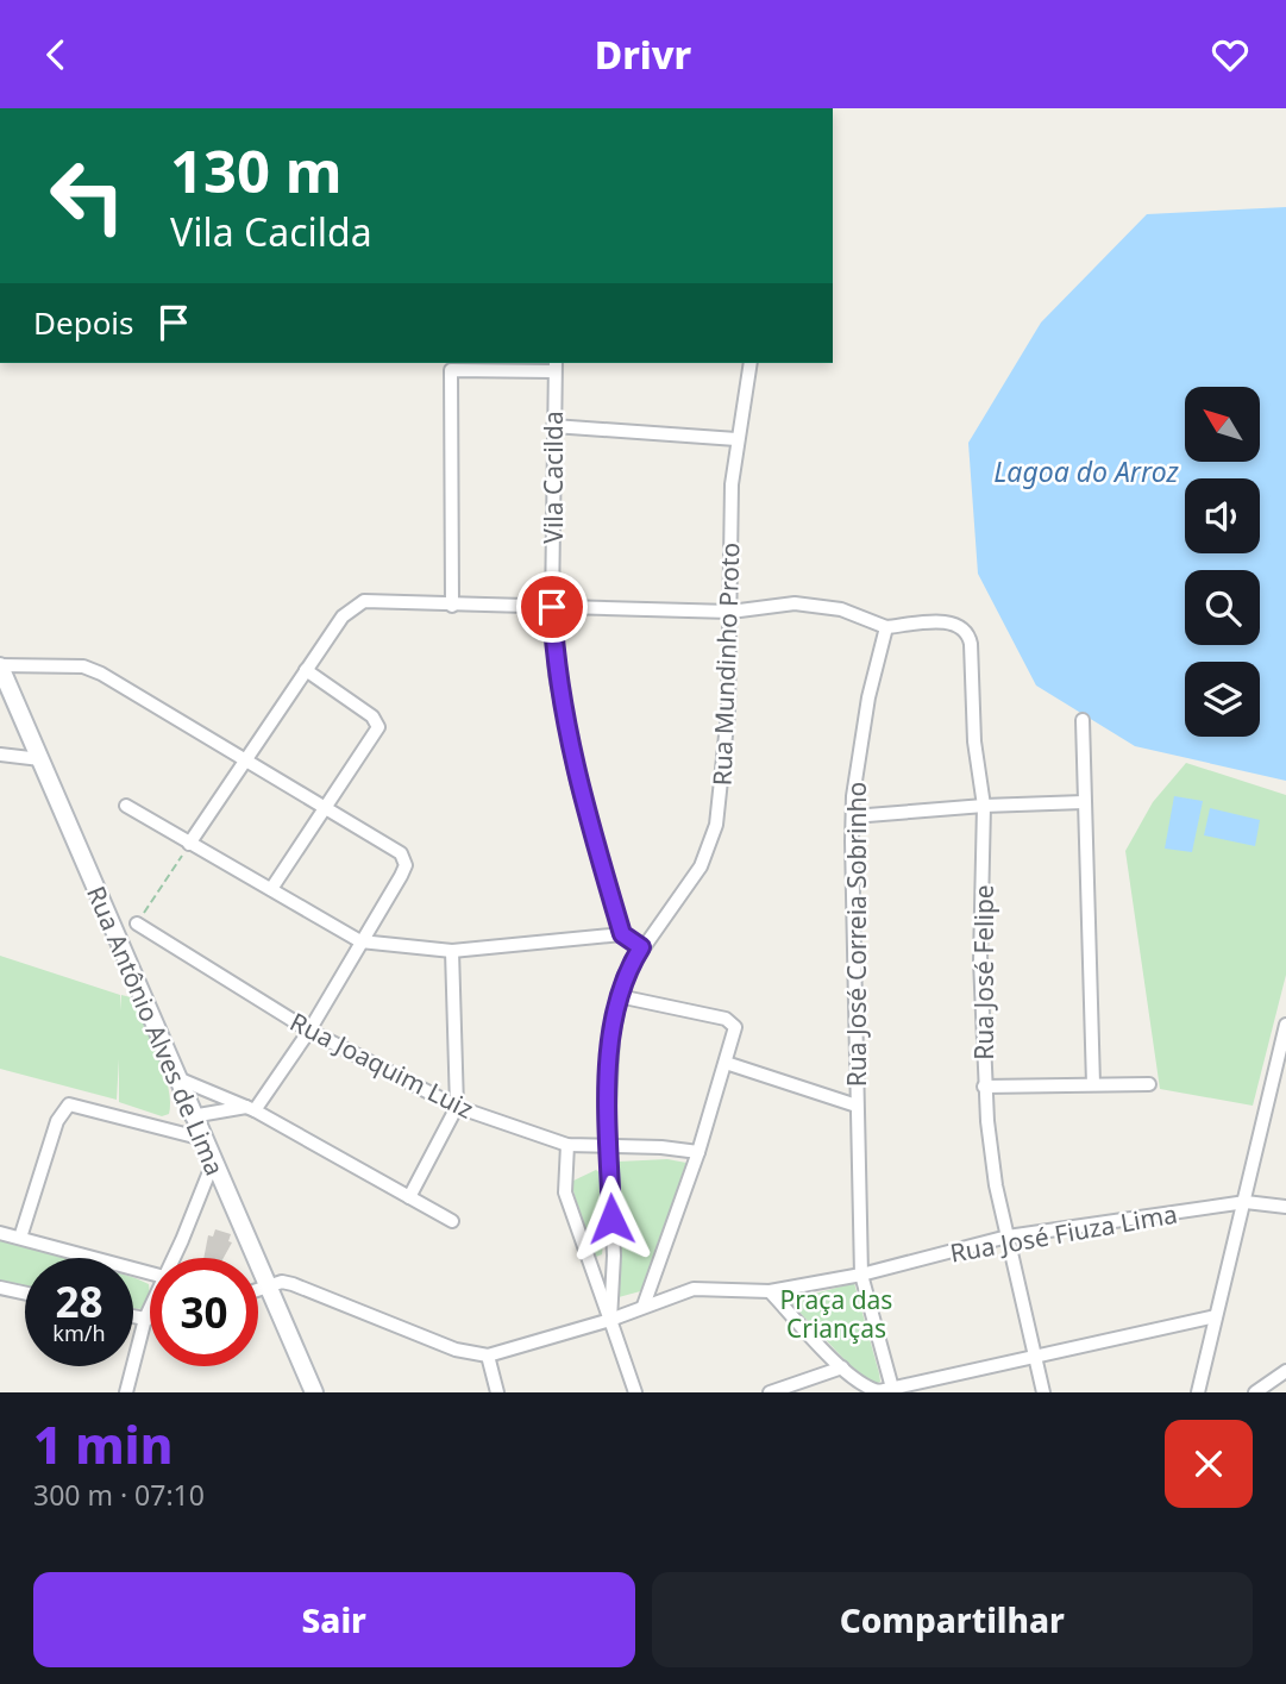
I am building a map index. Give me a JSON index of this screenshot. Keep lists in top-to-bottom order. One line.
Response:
{"streets":{"main road":["Rua Antônio Alves de Lima"],"street":["Vila Cacilda","Rua Mundinho Proto","Rua José Correia Sobrinho","Rua José Felipe","Rua Joaquim Luiz","Rua José Fiuza Lima"]},"crossings":[["Rua Mundinho Proto","Rua Joaquim Luiz"],["Rua Mundinho Proto","Rua José Fiuza Lima"],["Rua José Correia Sobrinho","Rua José Felipe"],["Rua José Correia Sobrinho","Rua José Fiuza Lima"],["Rua José Felipe","Rua José Fiuza Lima"],["Rua Antônio Alves de Lima","Rua José Fiuza Lima"]],"water":["Lagoa do Arroz"],"parks":["Praça das Crianças"],"north":"top left","page":{"header":"Drivr","turn":["130 m","Vila Cacilda"],"then":"Depois","speed":"28 km/h","limit":"30","heading":["1 min","300 m · 07:10"],"buttons":["Sair","Compartilhar"]}}
